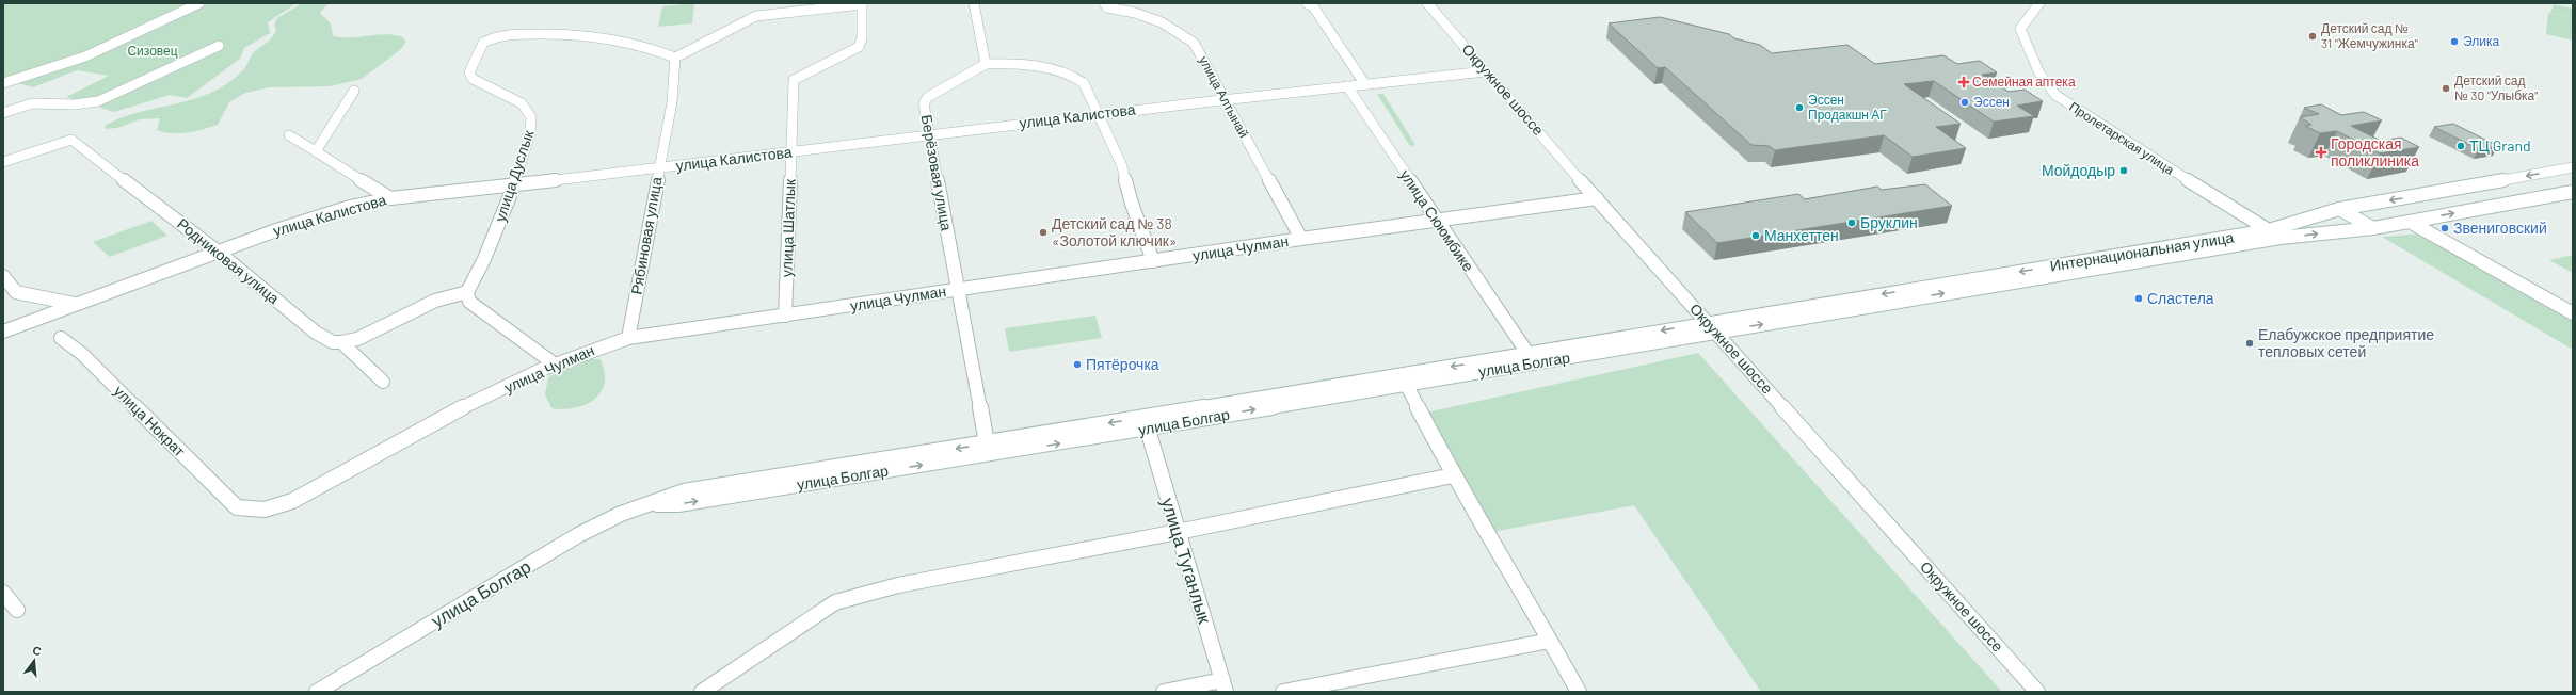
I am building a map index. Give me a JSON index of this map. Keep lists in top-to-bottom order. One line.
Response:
{"streets":{"street":["Окружное шоссе","улица Алтынай","улица Калистова","Пролетарская улица","Берёзовая улица","улица Дуслык","улица Сююмбике","улица Шатлык","Рябиновая улица","улица Чулман","Интернациональная улица","Родниковая улица","улица Болгар","улица Нократ","улица Туганлык"]},"crossings":[["Окружное шоссе","улица Калистова"],["Окружное шоссе","улица Чулман"],["Окружное шоссе","Интернациональная улица"],["Окружное шоссе","улица Болгар"],["улица Алтынай","улица Калистова"],["улица Алтынай","улица Чулман"],["улица Калистова","Берёзовая улица"],["улица Калистова","улица Дуслык"],["улица Калистова","улица Сююмбике"],["улица Калистова","улица Шатлык"],["улица Калистова","Рябиновая улица"],["улица Калистова","Родниковая улица"],["Пролетарская улица","Интернациональная улица"],["Берёзовая улица","улица Чулман"],["Берёзовая улица","улица Болгар"],["улица Дуслык","Рябиновая улица"],["улица Сююмбике","улица Чулман"],["улица Сююмбике","улица Болгар"],["улица Шатлык","улица Чулман"],["Рябиновая улица","улица Чулман"],["улица Чулман","улица Нократ"],["Интернациональная улица","улица Болгар"],["улица Болгар","улица Туганлык"]],"parks":["Сизовец"],"places":{"other":["Детский сад № 31 \"Жемчужинка\"","Элика","Детский сад № 30 \"Улыбка\"","Эссен","Эссен Продакшн АГ","ТЦ Grand","Мойдодыр","Бруклин","Звениговский","Детский сад № 38 «Золотой ключик»","Манхеттен","Сластела","Елабужское предприятие тепловых сетей","Пятёрочка"],"health":["Семейная аптека","Городская поликлиника"]},"north":"top"}
